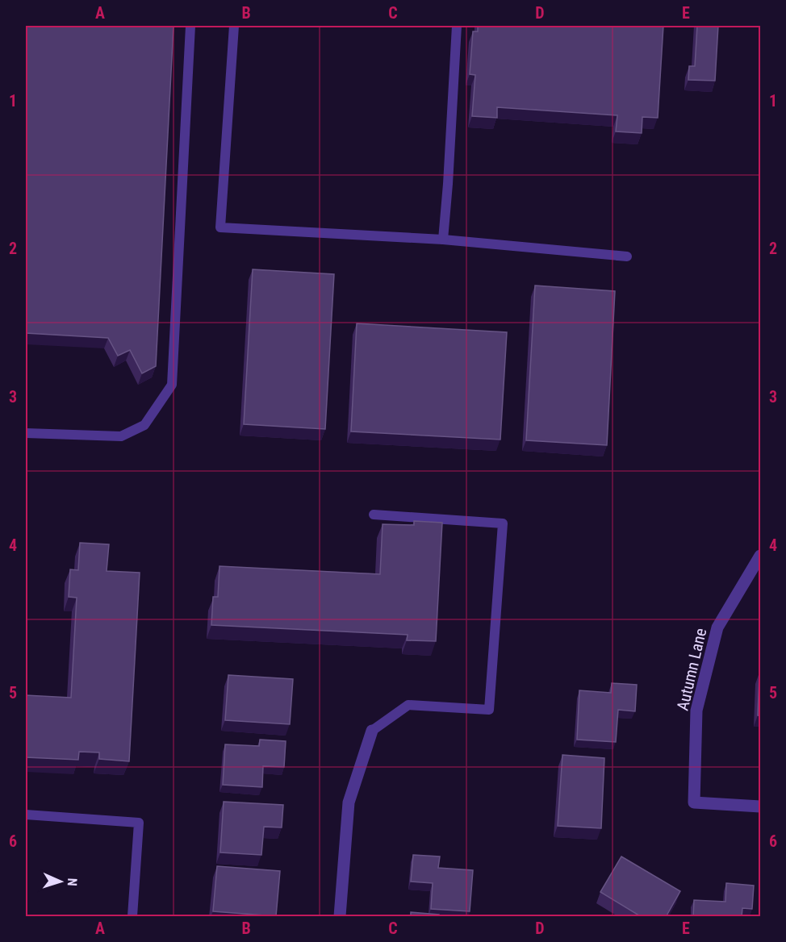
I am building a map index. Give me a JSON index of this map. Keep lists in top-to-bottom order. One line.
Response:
{"streets":{"street":["Autumn Lane"]},"north":"right","grid":{"columns":["A","B","C","D","E"],"rows":["1","2","3","4","5","6"]}}
